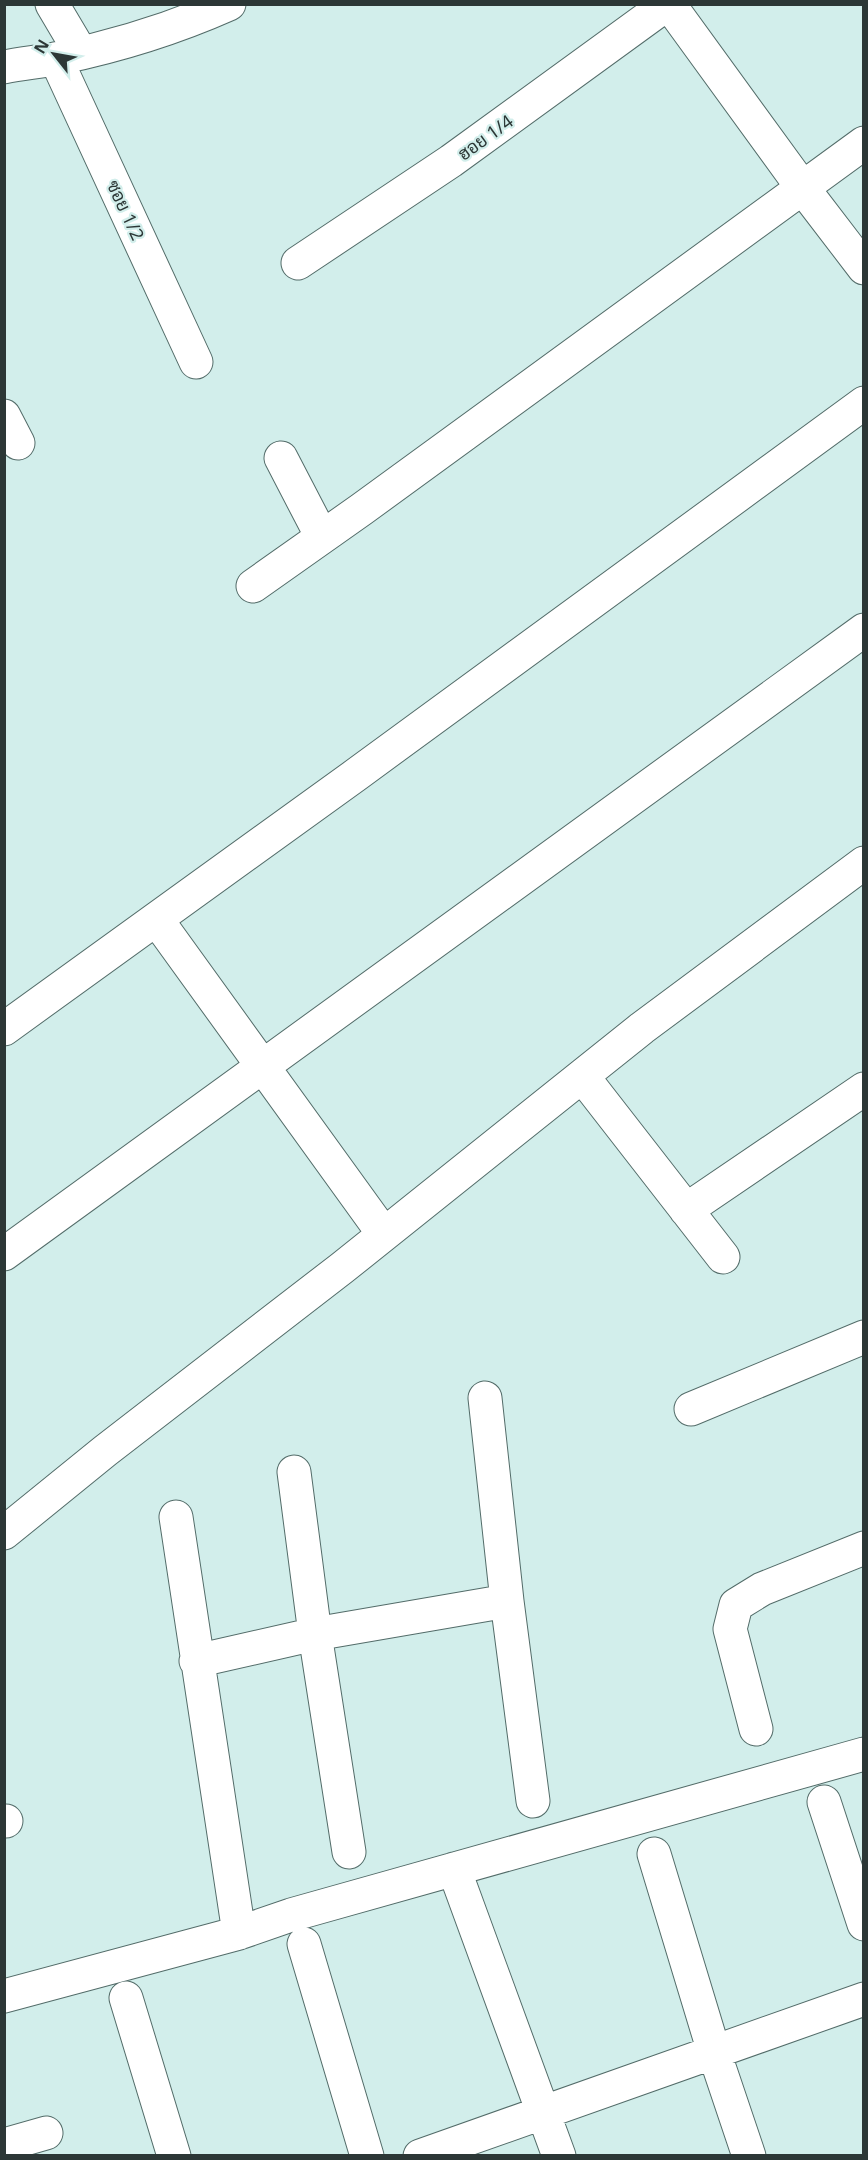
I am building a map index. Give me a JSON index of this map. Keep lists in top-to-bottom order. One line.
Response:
{"streets":{"street":["ฮอย 1/4","ซอย 1/2"]},"north":"top left"}
